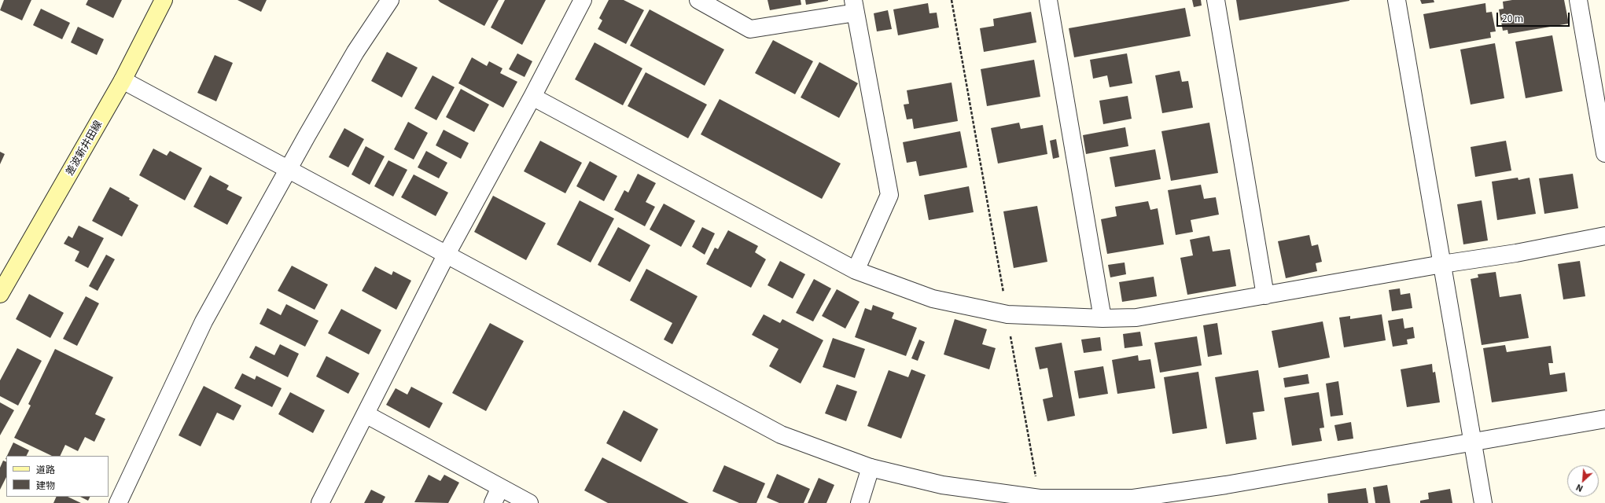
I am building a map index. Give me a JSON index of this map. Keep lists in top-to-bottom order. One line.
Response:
{"streets":{"main road":["差波新井田線"]},"legend":["道路","建物"],"scale_bar":"20 m","north":"bottom left"}
